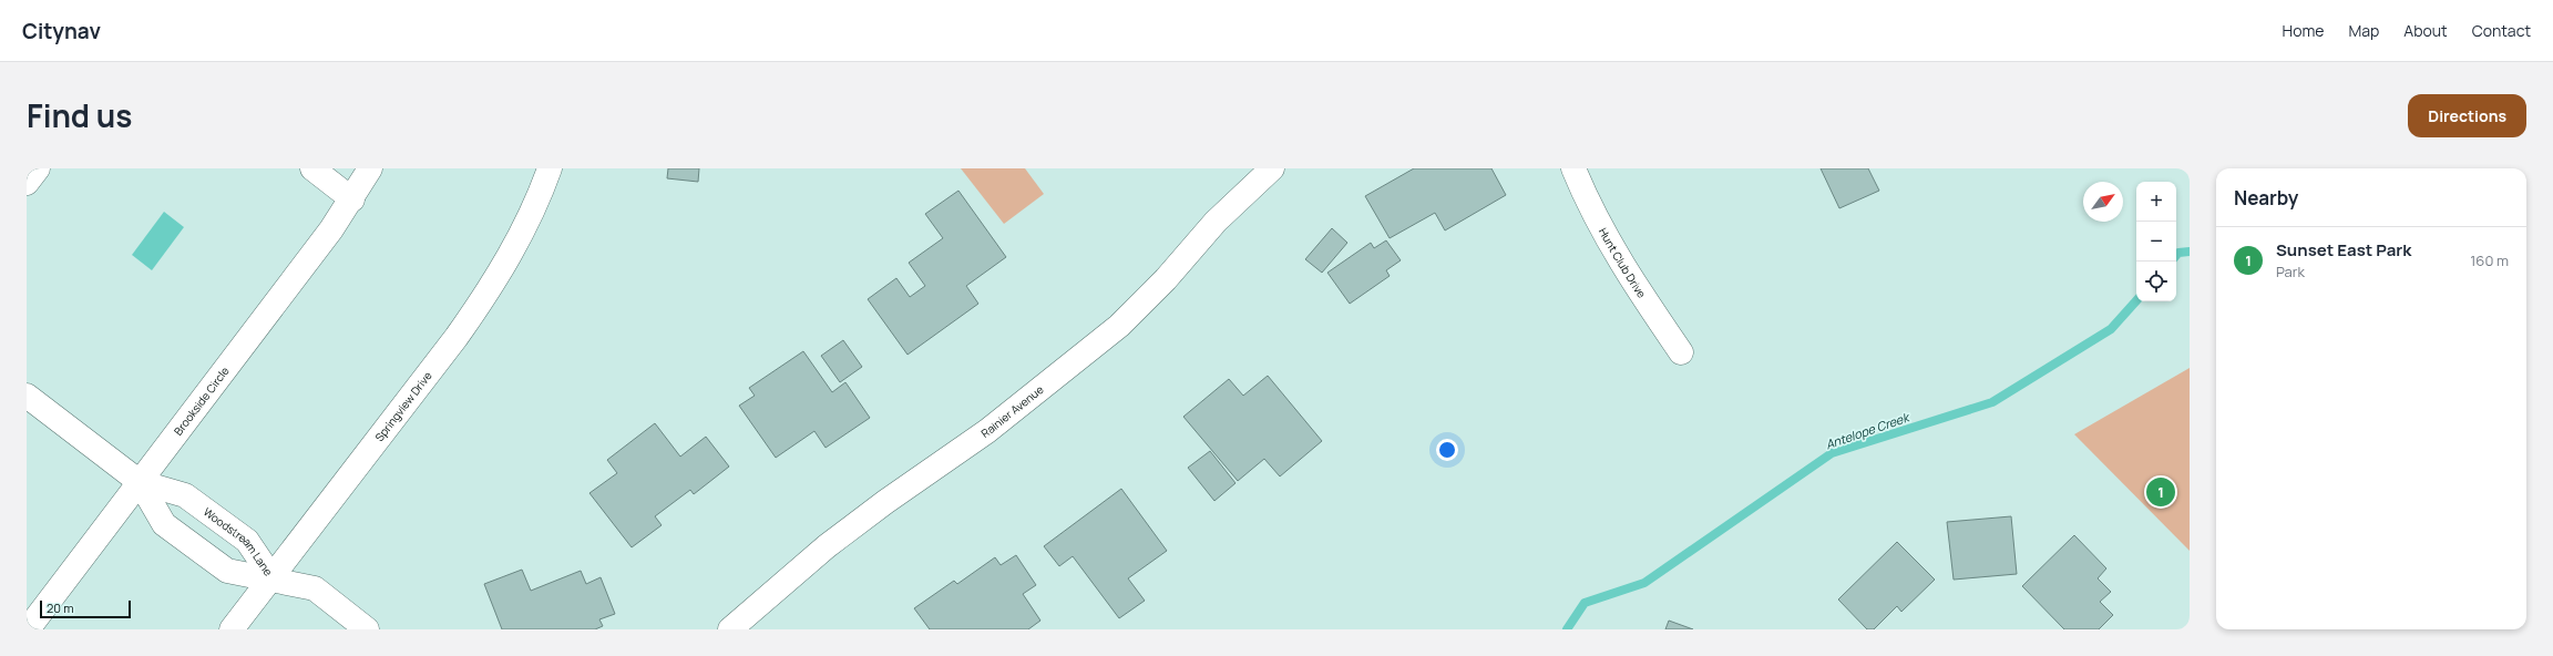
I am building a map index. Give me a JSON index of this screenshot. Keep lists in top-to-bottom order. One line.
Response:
{"streets":{"street":["Hunt Club Drive","Brookside Circle","Springview Drive","Rainier Avenue","Woodstream Lane"]},"crossings":[["Brookside Circle","Woodstream Lane"],["Springview Drive","Woodstream Lane"]],"water":["Antelope Creek"],"scale_bar":"20 m","north":"top right","page":{"header":"Citynav","nav":["Home","Map","About","Contact"],"title":"Find us","buttons":"Directions","heading":"Nearby","map_buttons":["+","−"],"list":[{"mark":"1","name":"Sunset East Park","note":"Park","value":"160 m"}],"pins":"1","scale":"20 m"}}
